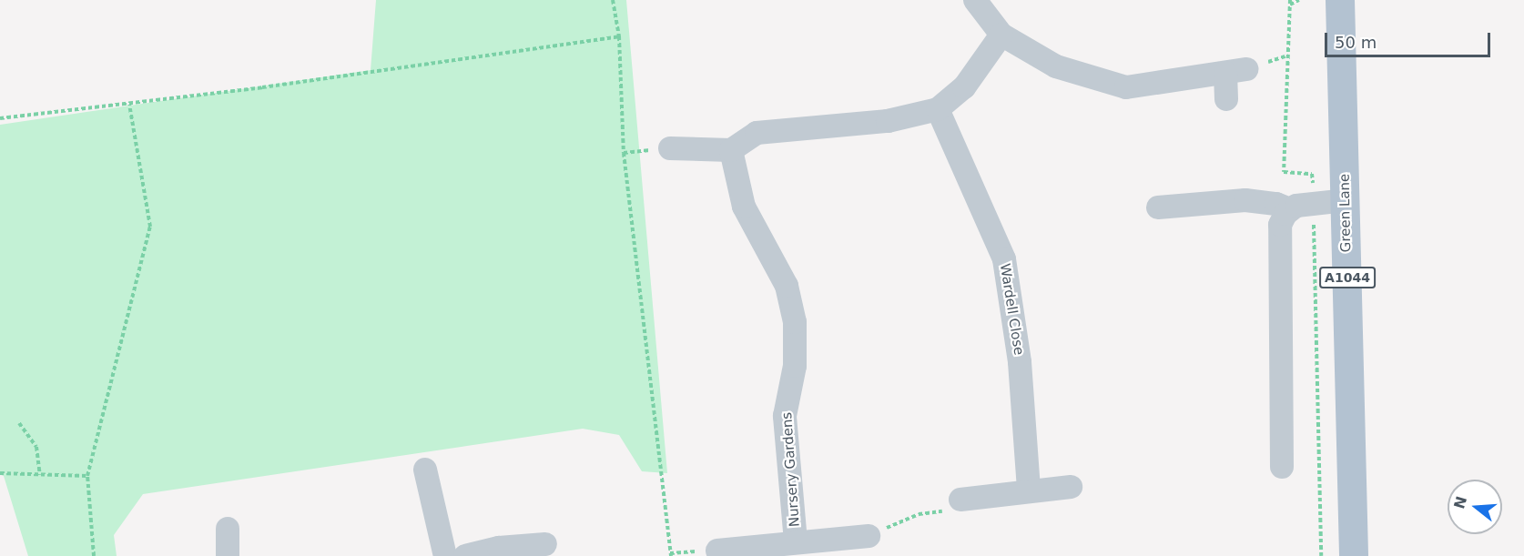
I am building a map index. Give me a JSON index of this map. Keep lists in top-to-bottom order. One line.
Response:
{"streets":{"main road":["Green Lane","A1044"],"street":["Wardell Close","Nursery Gardens"]},"scale_bar":"50 m","north":"left"}
